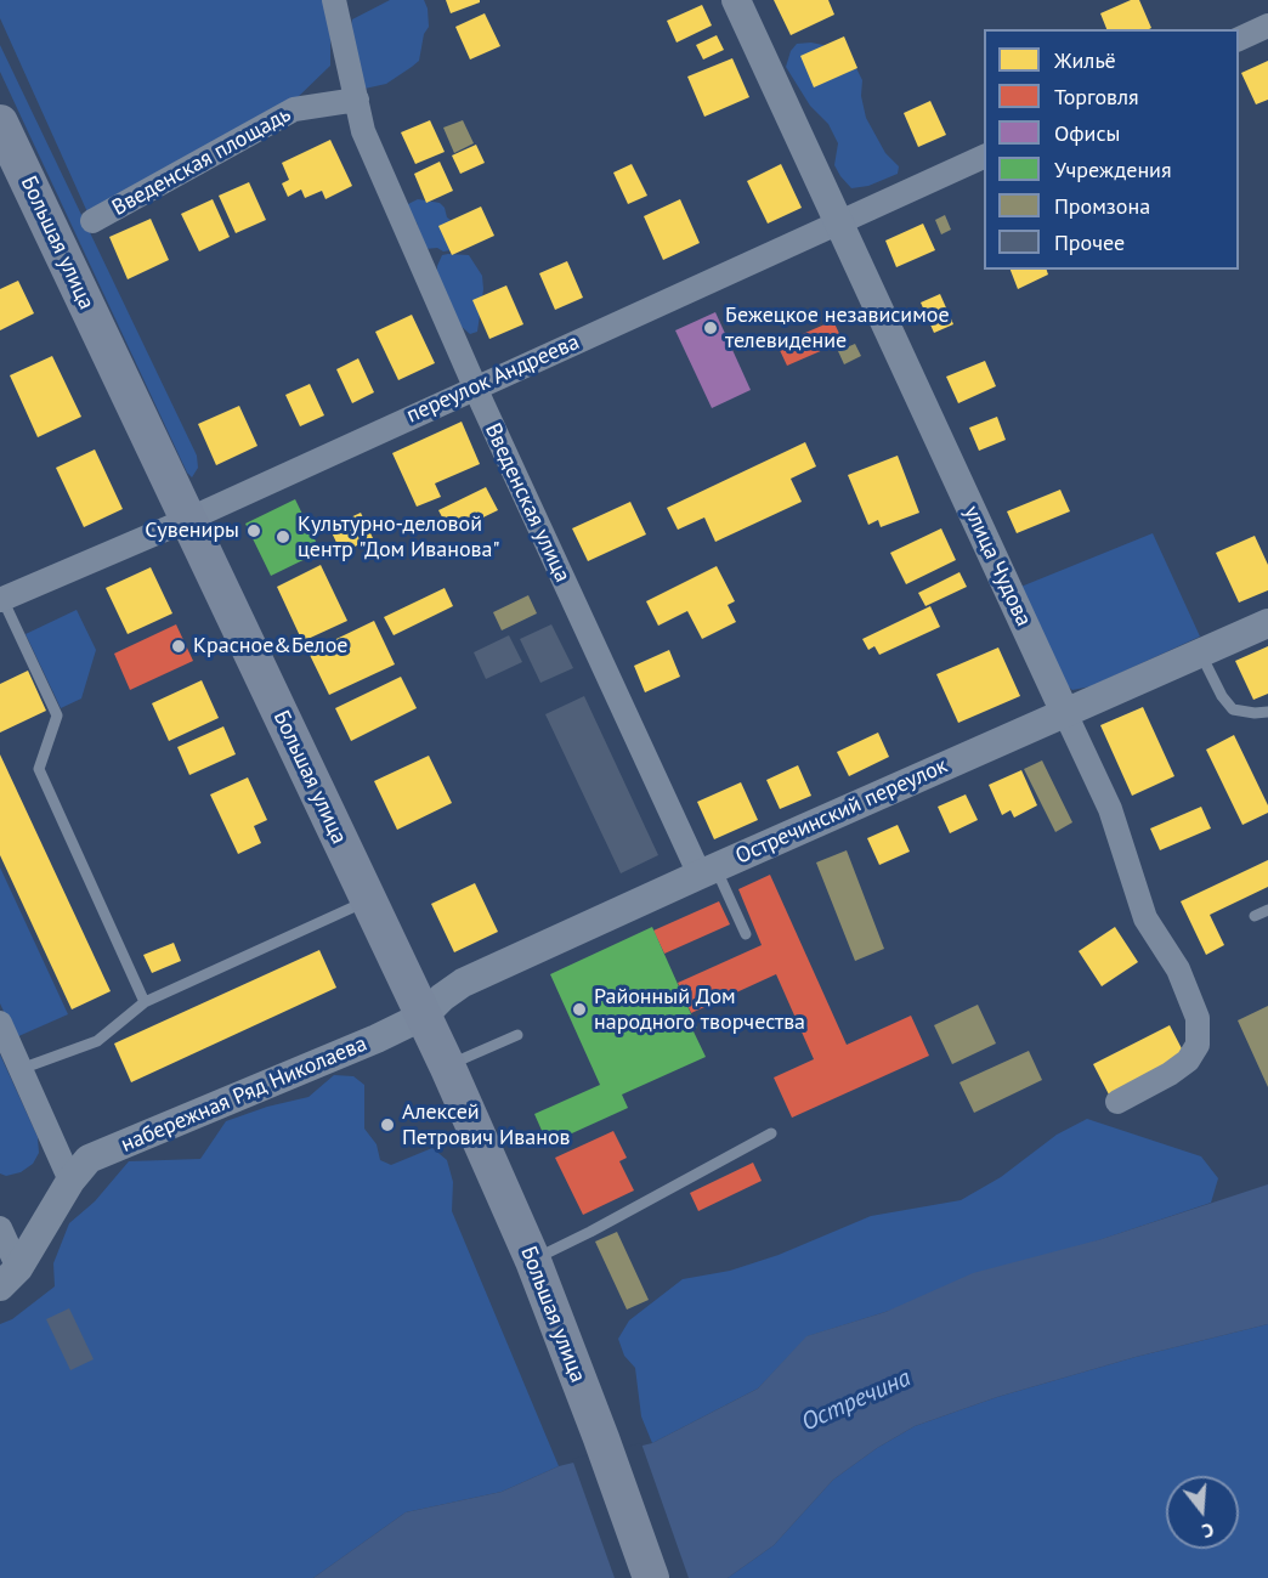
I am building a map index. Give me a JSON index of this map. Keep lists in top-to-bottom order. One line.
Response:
{"streets":{"main road":["Большая улица"],"street":["Введенская площадь","переулок Андреева","Введенская улица","улица Чудова","Остречинский переулок","набережная Ряд Николаева"]},"crossings":[["Введенская площадь","Введенская улица"],["Большая улица","переулок Андреева"],["Большая улица","Остречинский переулок"],["Большая улица","набережная Ряд Николаева"],["переулок Андреева","Введенская улица"],["переулок Андреева","улица Чудова"],["Введенская улица","Остречинский переулок"],["улица Чудова","Остречинский переулок"],["Остречинский переулок","набережная Ряд Николаева"]],"water":["Остречина"],"places":["Бежецкое независимое телевидение","Сувениры","Культурно-деловой центр \"Дом Иванова\"","Красное&Белое","Районный Дом народного творчества","Алексей Петрович Иванов"],"legend":["Жильё","Торговля","Офисы","Учреждения","Промзона","Прочее"],"north":"bottom"}
